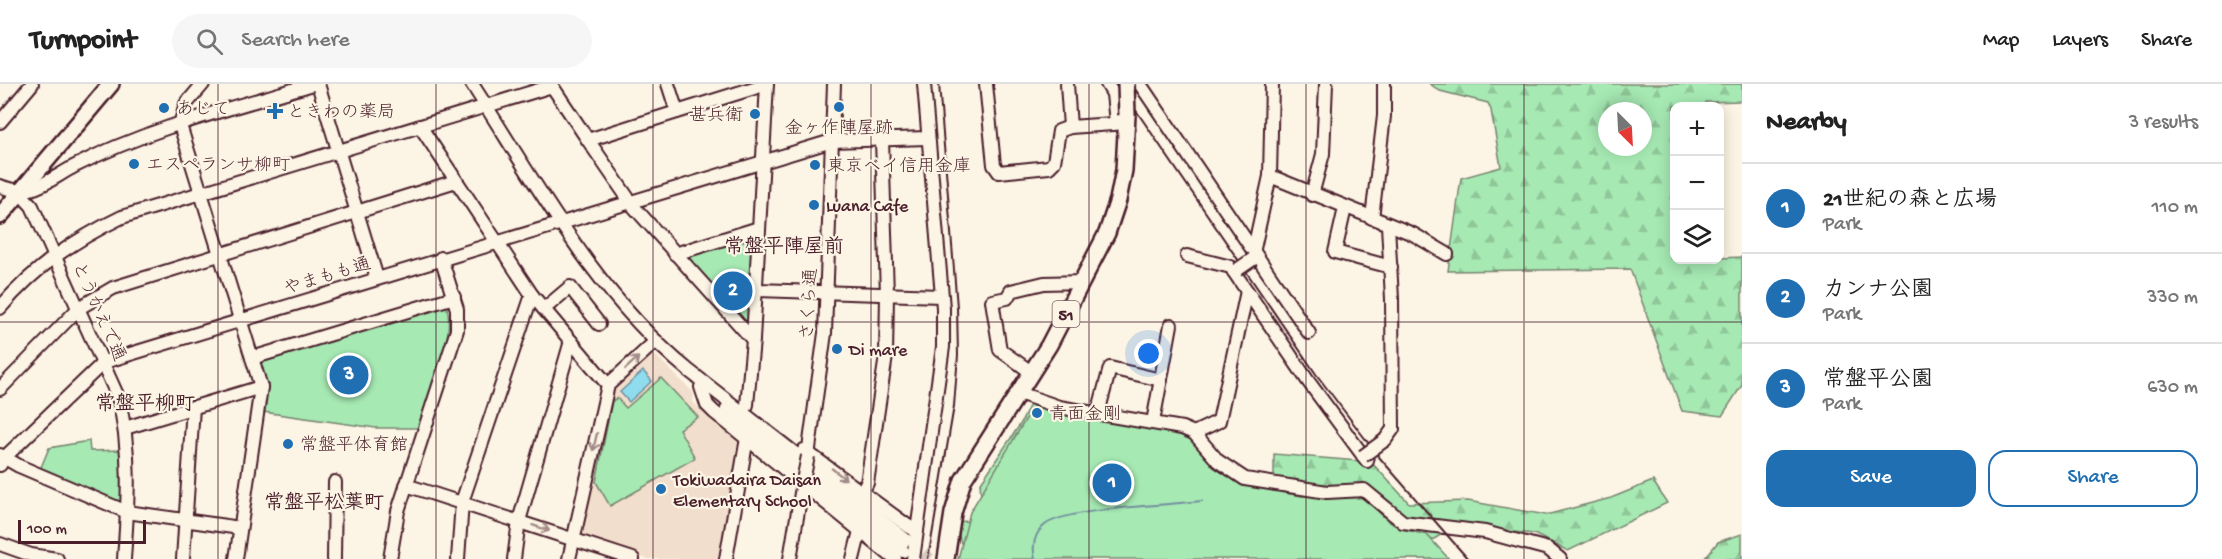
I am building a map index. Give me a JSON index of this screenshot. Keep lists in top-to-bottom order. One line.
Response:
{"streets":{"main road":["51"],"street":["やまもも通","さくら通","とうかえで通"]},"crossings":[["やまもも通","さくら通"],["やまもも通","とうかえで通"]],"districts":["常盤平陣屋前","常盤平柳町","常盤平松葉町"],"places":{"other":["金ヶ作陣屋跡","あじて","甚兵衛","エスペランサ柳町","東京ベイ信用金庫","Luana Cafe","Di mare","青面金剛","常盤平体育館","Tokiwadaira Daisan Elementary School"],"health":["ときわの薬局"]},"scale_bar":"100 m","north":"bottom right","page":{"header":"Turnpoint","search":"Search here","nav":["Map","Layers","Share"],"heading":["Nearby","3 results"],"map_buttons":["+","−"],"list":[{"mark":"1","name":"21世紀の森と広場","note":"Park","value":"110 m"},{"mark":"2","name":"カンナ公園","note":"Park","value":"330 m"},{"mark":"3","name":"常盤平公園","note":"Park","value":"630 m"}],"pins":["2","3","1"],"buttons":["Save","Share"],"scale":"100 m"}}
